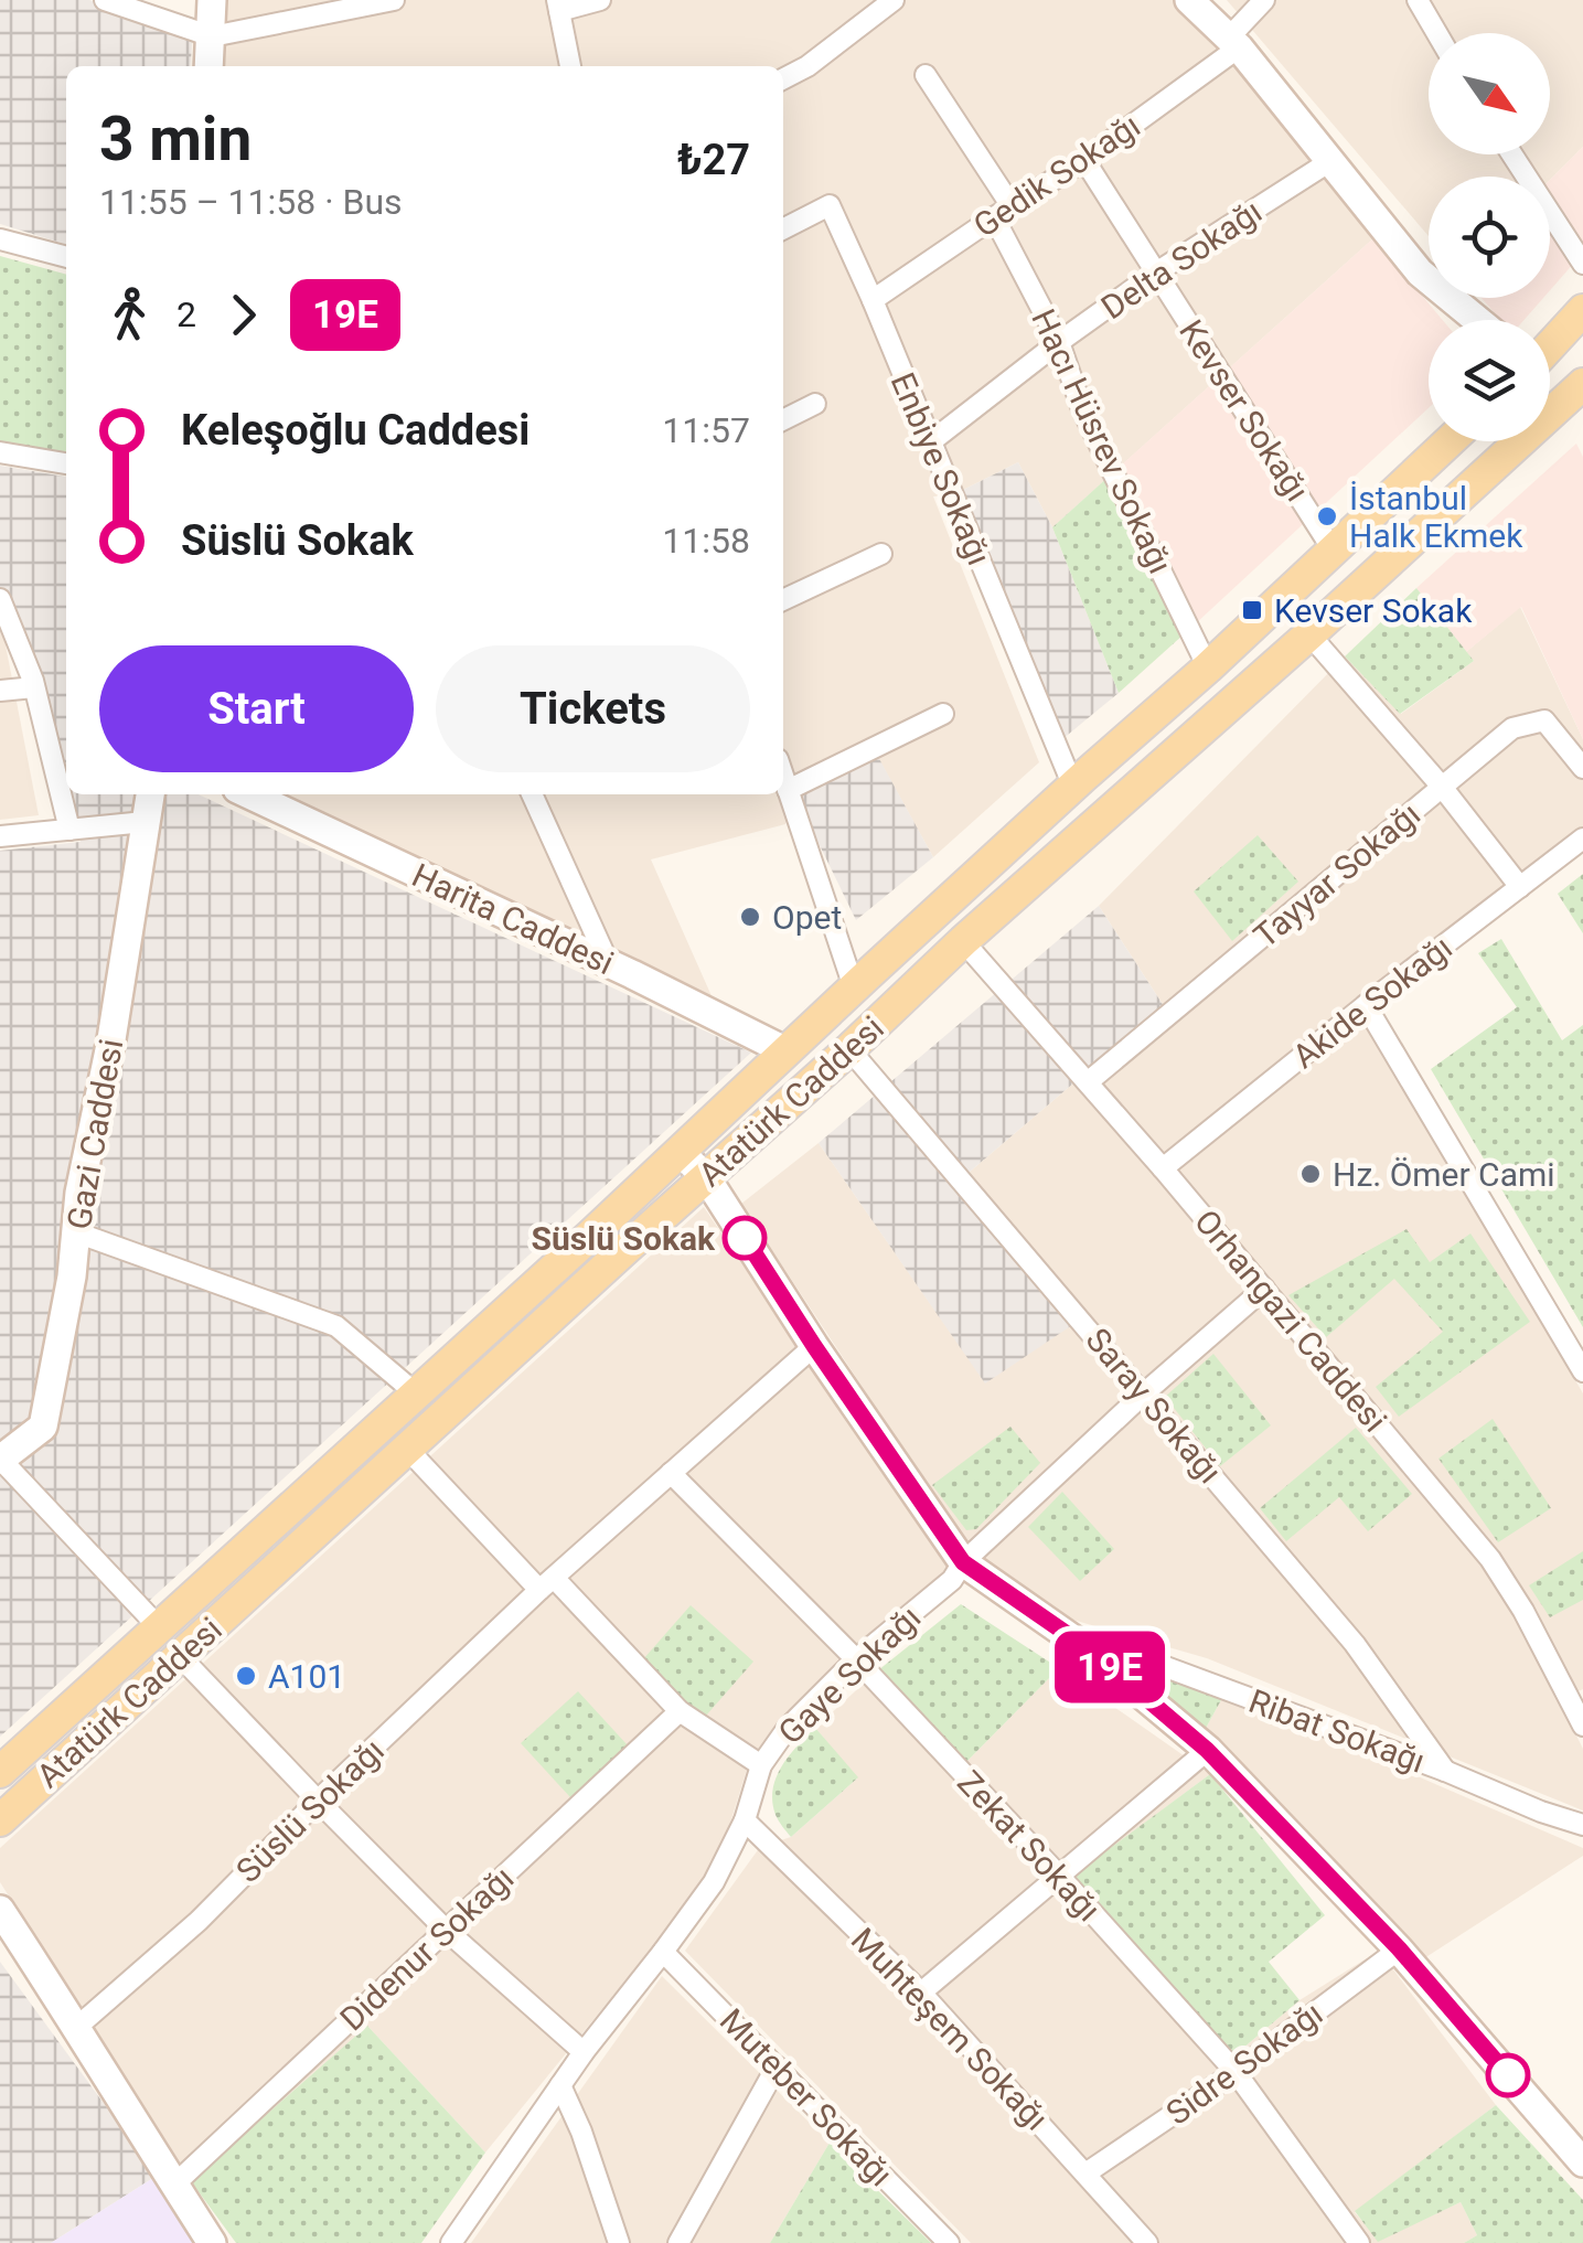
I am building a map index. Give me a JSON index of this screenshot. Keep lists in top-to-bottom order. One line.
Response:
{"streets":{"main road":["Harita Caddesi","Atatürk Caddesi","Gazi Caddesi"],"street":["Gedik Sokağı","Delta Sokağı","Kevser Sokağı","Hacı Hüsrev Sokağı","Enbiye Sokağı","Tayyar Sokağı","Akide Sokağı","Orhangazi Caddesi","Saray Sokağı","Gaye Sokağı","Ribat Sokağı","Süslü Sokağı","Zekat Sokağı","Didenur Sokağı","Muhteşem Sokağı","Sidre Sokağı","Muteber Sokağı"]},"crossings":[["Gedik Sokağı","Kevser Sokağı"],["Gedik Sokağı","Hacı Hüsrev Sokağı"],["Gedik Sokağı","Enbiye Sokağı"],["Delta Sokağı","Kevser Sokağı"],["Delta Sokağı","Hacı Hüsrev Sokağı"],["Delta Sokağı","Enbiye Sokağı"],["Kevser Sokağı","Atatürk Caddesi"],["Hacı Hüsrev Sokağı","Atatürk Caddesi"],["Enbiye Sokağı","Atatürk Caddesi"],["Tayyar Sokağı","Orhangazi Caddesi"],["Harita Caddesi","Atatürk Caddesi"],["Akide Sokağı","Orhangazi Caddesi"],["Atatürk Caddesi","Orhangazi Caddesi"],["Atatürk Caddesi","Saray Sokağı"],["Orhangazi Caddesi","Gaye Sokağı"],["Saray Sokağı","Gaye Sokağı"],["Saray Sokağı","Ribat Sokağı"],["Gaye Sokağı","Zekat Sokağı"],["Gaye Sokağı","Muhteşem Sokağı"],["Gaye Sokağı","Muteber Sokağı"],["Süslü Sokağı","Zekat Sokağı"],["Zekat Sokağı","Sidre Sokağı"],["Muhteşem Sokağı","Sidre Sokağı"]],"places":{"other":["İstanbul Halk Ekmek","Opet","Hz. Ömer Cami","Süslü Sokak","A101"],"transit":["Kevser Sokak"]},"lines":["bus line 19E"],"north":"bottom right","page":{"on_map":"19E","heading":["3 min","11:55 – 11:58 · Bus","₺27"],"legs":["2","19E"],"list":[{"name":"Keleşoğlu Caddesi","value":"11:57"},{"name":"Süslü Sokak","value":"11:58"}],"buttons":["Start","Tickets"]}}
